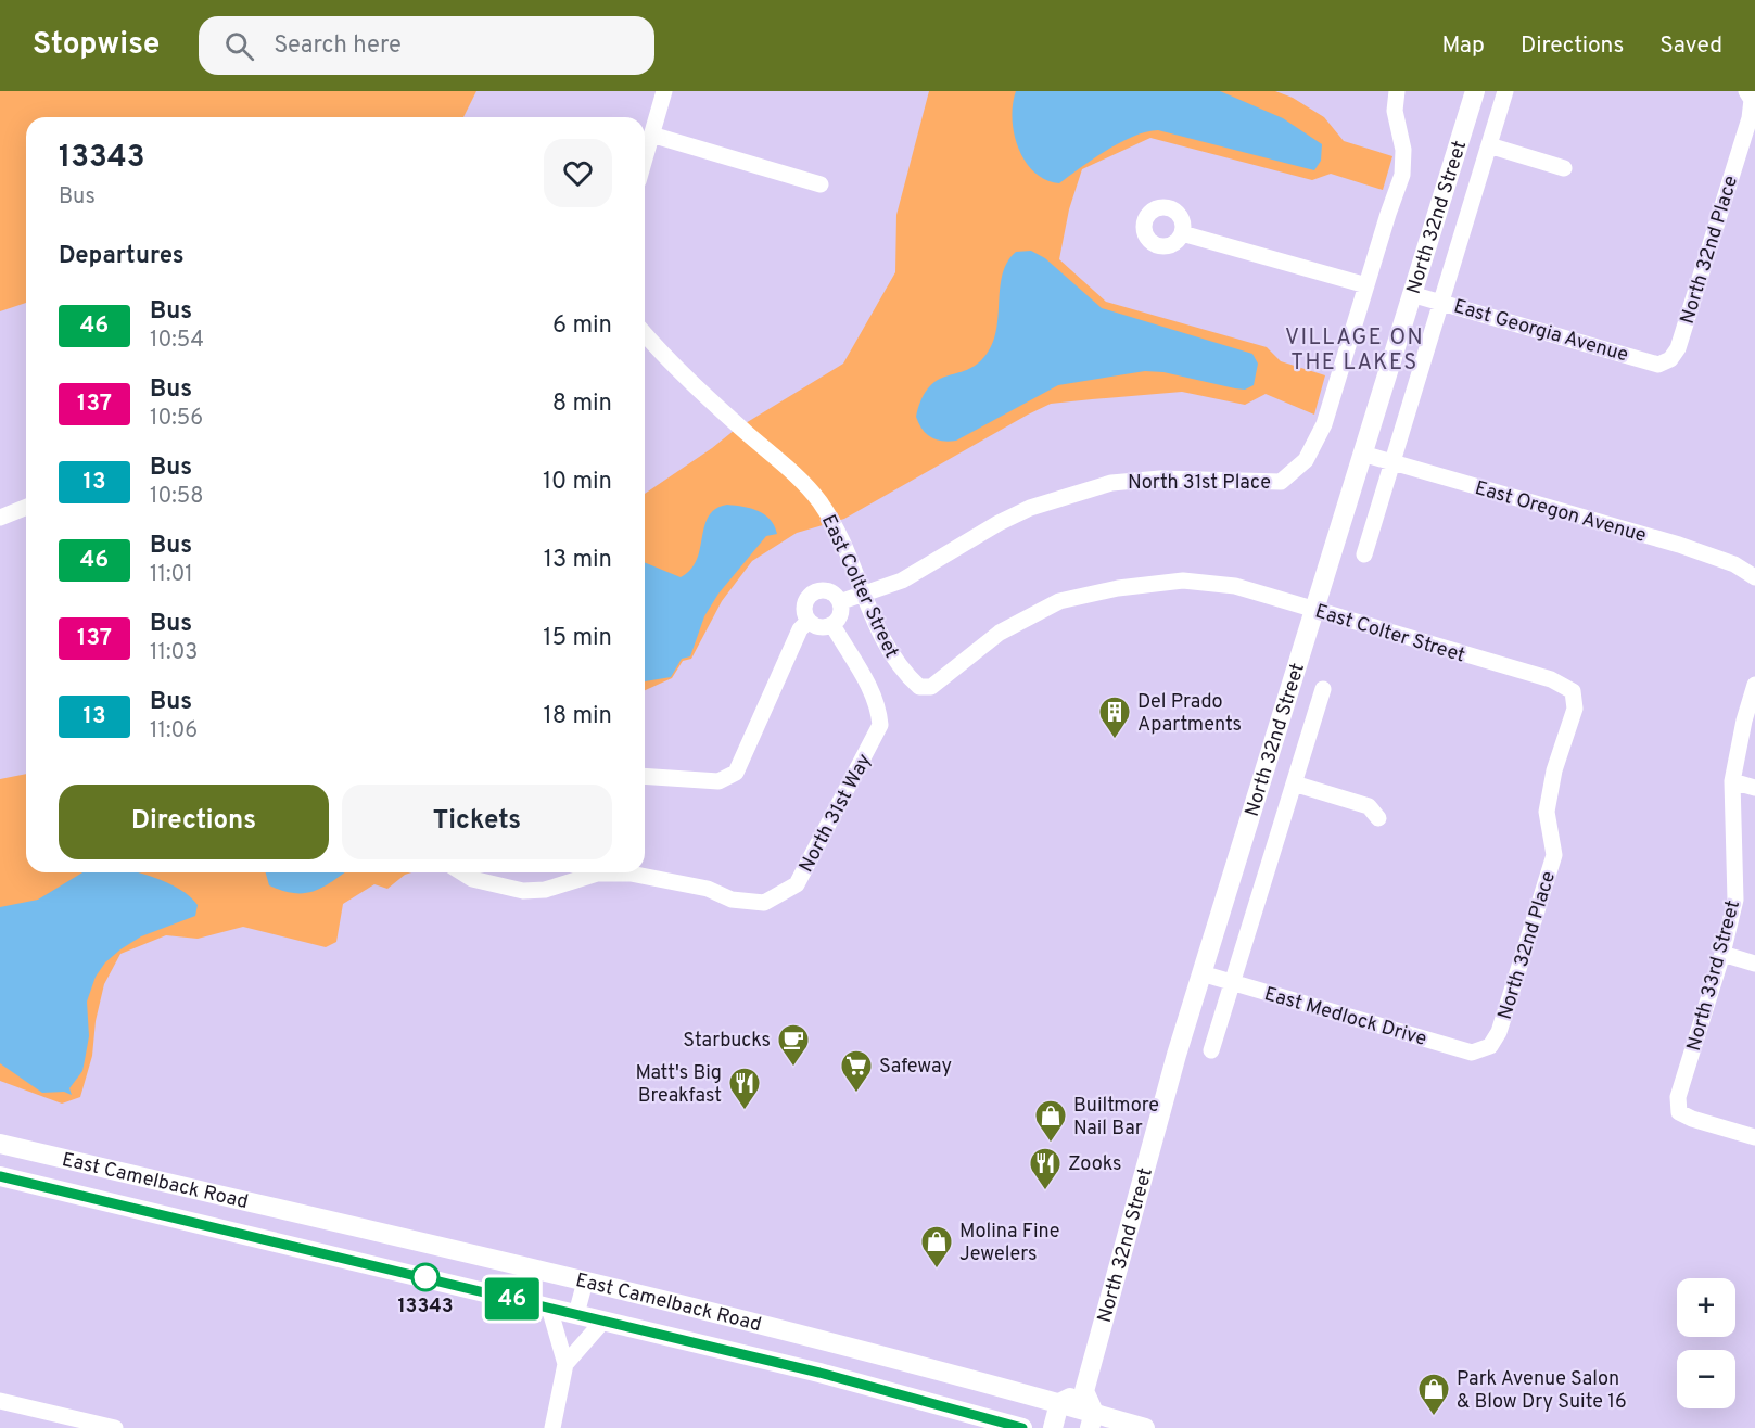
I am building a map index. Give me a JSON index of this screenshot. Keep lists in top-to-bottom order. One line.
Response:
{"streets":{"main road":["North 32nd Street","East Camelback Road"],"street":["North 32nd Place","East Georgia Avenue","North 31st Place","East Oregon Avenue","East Colter Street","North 31st Way","North 33rd Street","East Medlock Drive"]},"crossings":[["North 32nd Street","East Georgia Avenue"],["North 32nd Street","East Oregon Avenue"],["North 32nd Street","East Colter Street"],["North 32nd Street","East Medlock Drive"],["North 32nd Place","East Georgia Avenue"],["North 32nd Place","East Colter Street"],["North 32nd Place","East Medlock Drive"],["North 31st Place","East Colter Street"],["North 31st Place","North 31st Way"]],"districts":["VILLAGE ON THE LAKES"],"places":{"building":["Del Prado Apartments"],"cafe":["Starbucks"],"supermarket":["Safeway"],"restaurant":["Matt's Big Breakfast","Zooks"],"shop":["Builtmore Nail Bar","Molina Fine Jewelers","Park Avenue Salon & Blow Dry Suite 16"],"other":["13343"]},"lines":["bus line 46"],"page":{"header":"Stopwise","search":"Search here","nav":["Map","Directions","Saved"],"on_map":"46","heading":[["13343","Bus"],"Departures"],"list":[{"mark":"46","name":"Bus","note":"10:54","value":"6 min"},{"mark":"137","name":"Bus","note":"10:56","value":"8 min"},{"mark":"13","name":"Bus","note":"10:58","value":"10 min"},{"mark":"46","name":"Bus","note":"11:01","value":"13 min"},{"mark":"137","name":"Bus","note":"11:03","value":"15 min"},{"mark":"13","name":"Bus","note":"11:06","value":"18 min"}],"buttons":["Directions","Tickets"],"map_buttons":["+","−"]}}
